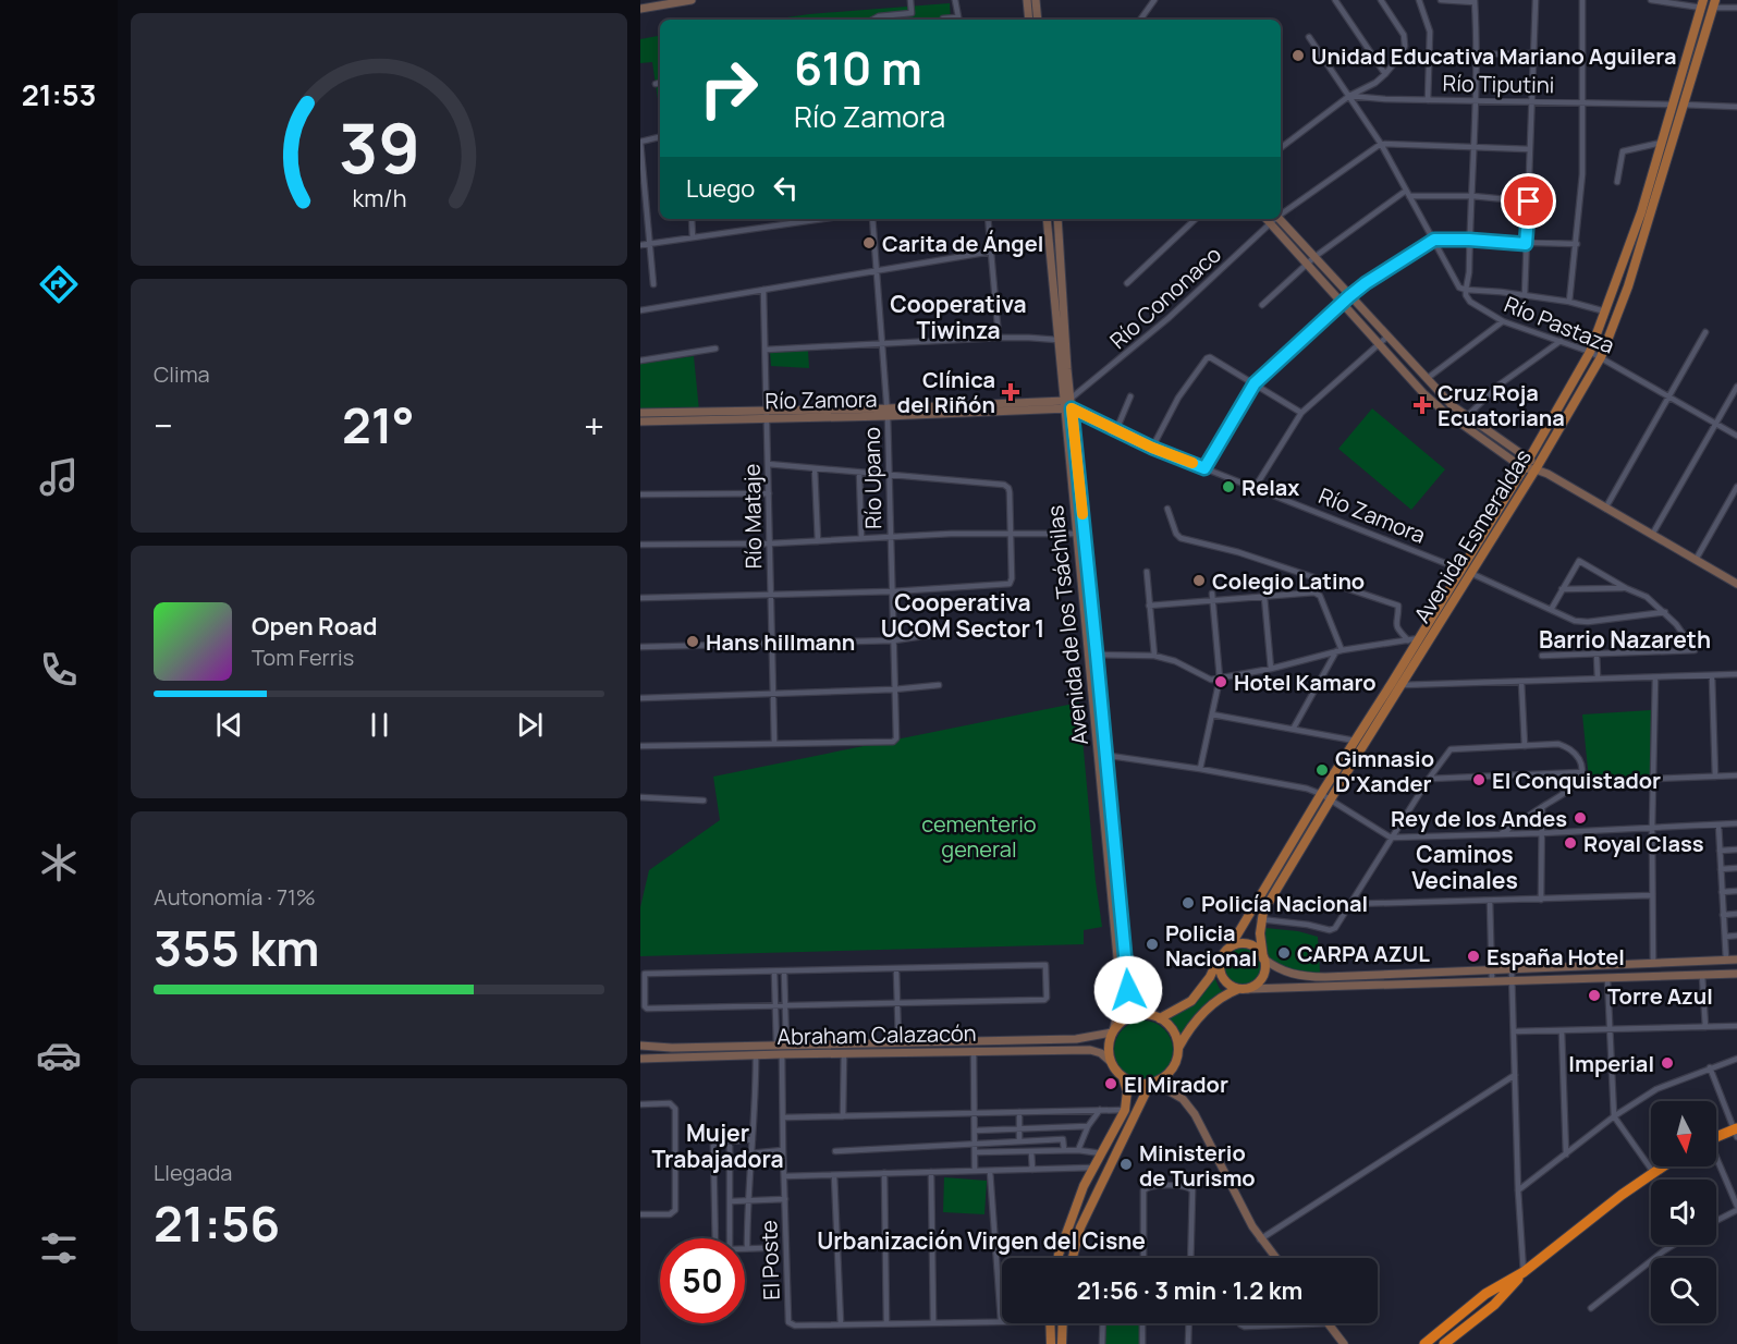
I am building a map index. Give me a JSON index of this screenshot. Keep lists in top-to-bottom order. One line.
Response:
{"streets":{"main road":["Río Zamora","Avenida Esmeraldas","Avenida de los Tsáchilas","Abraham Calazacón"],"street":["Río Tiputini","Río Cononaco","Río Pastaza","Río Upano","Río Mataje","El Poste"]},"crossings":[["Río Tiputini","Río Pastaza"],["Río Tiputini","Avenida Esmeraldas"],["Río Cononaco","Río Pastaza"],["Río Cononaco","Río Zamora"],["Río Cononaco","Avenida de los Tsáchilas"],["Río Pastaza","Avenida Esmeraldas"],["Río Zamora","Río Upano"],["Río Zamora","Río Mataje"],["Río Zamora","Avenida Esmeraldas"],["Río Zamora","Avenida de los Tsáchilas"],["Río Upano","Río Mataje"],["Avenida Esmeraldas","Avenida de los Tsáchilas"],["Avenida Esmeraldas","Abraham Calazacón"],["Avenida de los Tsáchilas","Abraham Calazacón"],["Abraham Calazacón","El Poste"]],"districts":["Cooperativa Tiwinza","Cooperativa UCOM Sector 1","Barrio Nazareth","Caminos Vecinales","Mujer Trabajadora","Urbanización Virgen del Cisne"],"parks":["cementerio general"],"places":{"other":["Unidad Educativa Mariano Aguilera","Carita de Ángel","Relax","Colegio Latino","Hans hillmann","Hotel Kamaro","Gimnasio D'Xander","El Conquistador","Rey de los Andes","Royal Class","Policía Nacional","Policia Nacional","CARPA AZUL","España Hotel","Torre Azul","Imperial","El Mirador","Ministerio de Turismo"],"health":["Clínica del Riñón","Cruz Roja Ecuatoriana"]},"north":"bottom","page":{"tabs":"21:53","turn":["610 m","Río Zamora"],"then":"Luego","tile":["Clima",["Autonomía · 71%","355 km"],["Llegada","21:56"]],"heat":["−","21°","+"],"song":["Open Road","Tom Ferris"],"limit":"50","trip":"21:56 · 3 min · 1.2 km","gauge":["39","km/h"]}}
